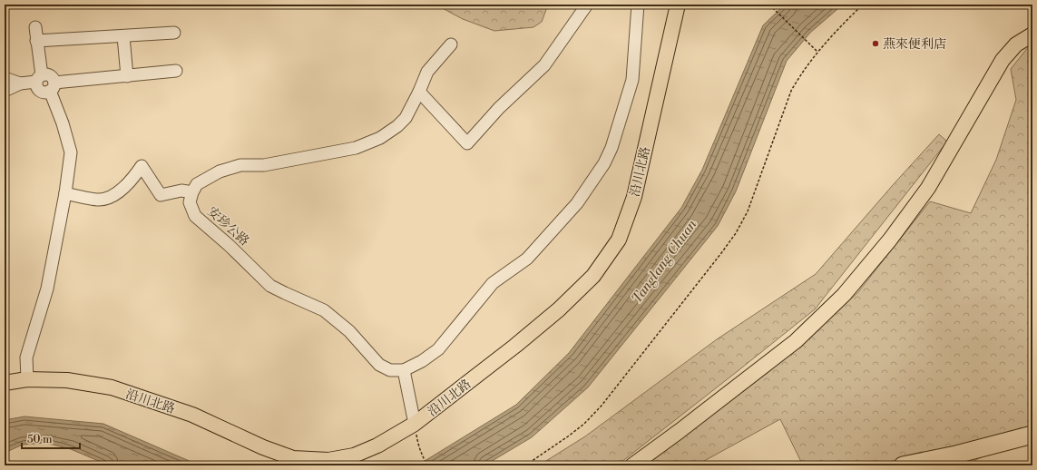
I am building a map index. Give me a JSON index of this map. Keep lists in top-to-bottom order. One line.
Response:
{"streets":{"main road":["沿川北路"],"street":["安珍公路"]},"water":["Tanglang Chuan"],"places":["燕來便利店"],"scale_bar":"50 m"}
